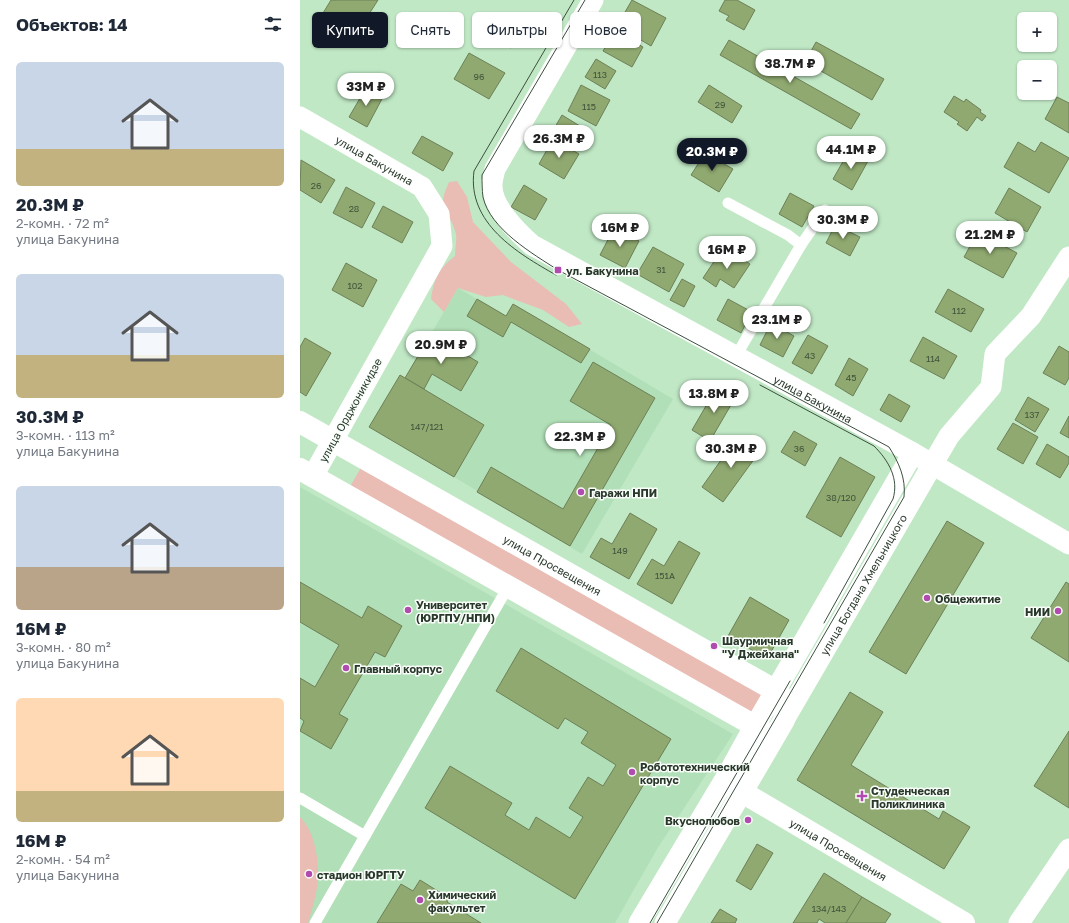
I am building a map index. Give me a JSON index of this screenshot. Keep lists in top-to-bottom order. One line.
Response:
{"streets":{"street":["улица Бакунина","улица Орджоникидзе","улица Просвещения","улица Богдана Хмельницкого"]},"crossings":[["улица Бакунина","улица Орджоникидзе"],["улица Бакунина","улица Богдана Хмельницкого"],["улица Орджоникидзе","улица Просвещения"],["улица Просвещения","улица Богдана Хмельницкого"]],"places":{"transit":["ул. Бакунина"],"other":["Гаражи НПИ","Общежитие","Университет (ЮРГПУ/НПИ)","НИИ","Шаурмичная \"У Джейхана\"","Главный корпус","Робототехнический корпус","Вкуснолюбов","стадион ЮРГТУ","Химический факультет"],"health":["Студенческая Поликлиника"]},"house_numbers":["113","96","29","115","26","28","31","102","112","43","114","45","137","147/121","36","38/120","149","151А","134/143"],"page":{"heading":"Объектов: 14","map_buttons":["+","−"],"chip":["Купить","Снять","Фильтры","Новое"],"list":[{"name":"20.3M ₽","note":"2-комн. · 72 m² · улица Бакунина"},{"name":"30.3M ₽","note":"3-комн. · 113 m² · улица Бакунина"},{"name":"16M ₽","note":"3-комн. · 80 m² · улица Бакунина"},{"name":"16M ₽","note":"2-комн. · 54 m² · улица Бакунина"}],"price":["38.7M ₽","33M ₽","26.3M ₽","44.1M ₽","20.3M ₽","30.3M ₽","16M ₽","21.2M ₽","16M ₽","23.1M ₽","20.9M ₽","13.8M ₽","22.3M ₽","30.3M ₽"]}}
